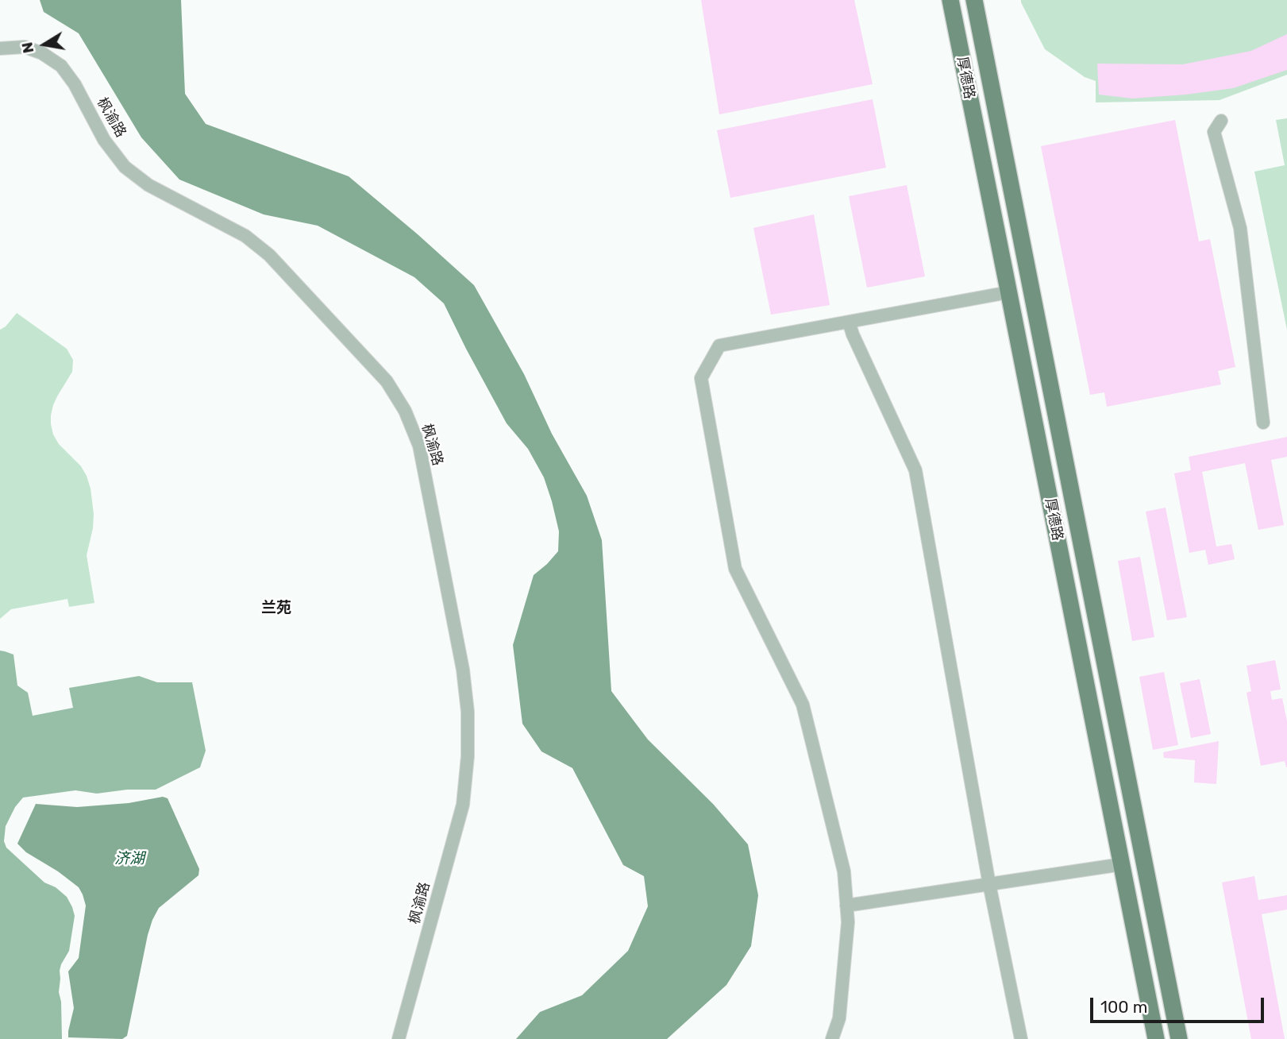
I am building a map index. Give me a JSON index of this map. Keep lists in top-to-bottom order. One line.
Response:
{"streets":{"main road":["厚德路"],"street":["枫渝路"]},"districts":["兰苑"],"water":["济湖"],"scale_bar":"100 m","north":"left"}
